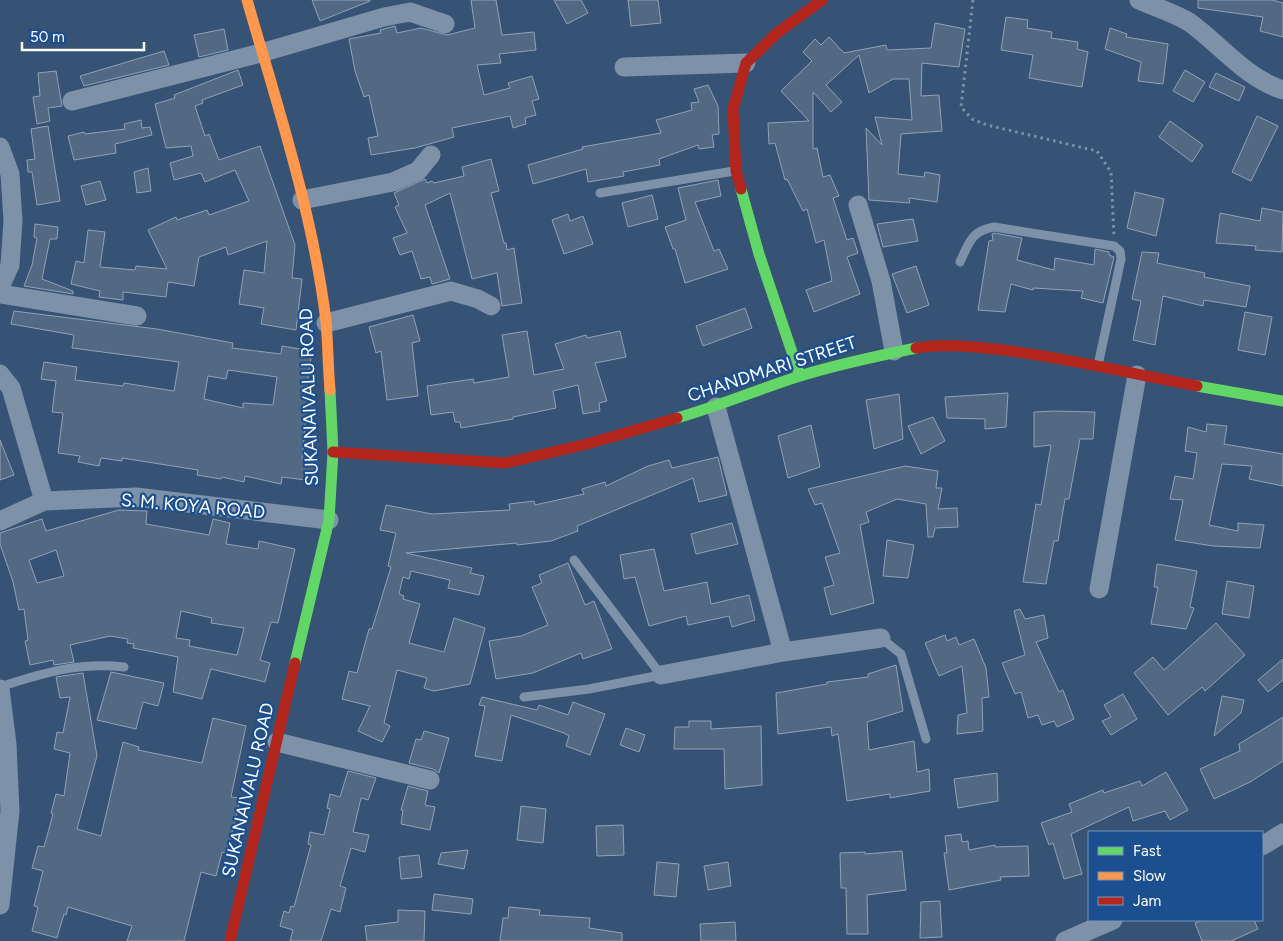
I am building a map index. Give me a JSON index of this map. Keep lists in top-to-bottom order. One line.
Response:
{"streets":{"street":["CHANDMARI STREET","SUKANAIVALU ROAD","S. M. KOYA ROAD"]},"crossings":[["CHANDMARI STREET","SUKANAIVALU ROAD"],["SUKANAIVALU ROAD","S. M. KOYA ROAD"]],"legend":["Fast","Slow","Jam"],"scale_bar":"50 m"}
